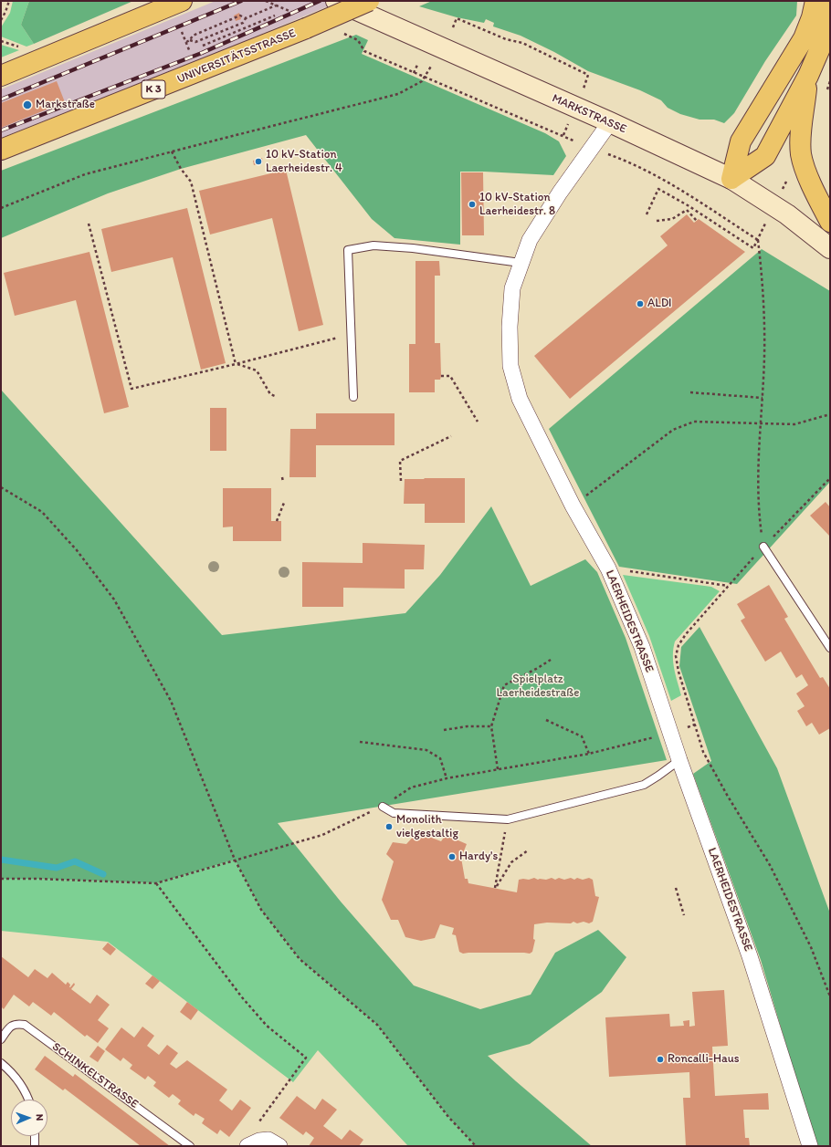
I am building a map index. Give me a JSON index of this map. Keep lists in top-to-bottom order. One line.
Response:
{"streets":{"highway":["UNIVERSITÄTSSTRASSE","K 3"],"main road":["MARKSTRASSE"],"street":["LAERHEIDESTRASSE"],"lane":["SCHINKELSTRASSE"]},"crossings":[["MARKSTRASSE","LAERHEIDESTRASSE"]],"parks":["Spielplatz Laerheidestraße"],"places":["Markstraße","10 kV-Station Laerheidestr. 4","10 kV-Station Laerheidestr. 8","ALDI","Monolith vielgestaltig","Hardy's","Roncalli-Haus"],"north":"right"}
